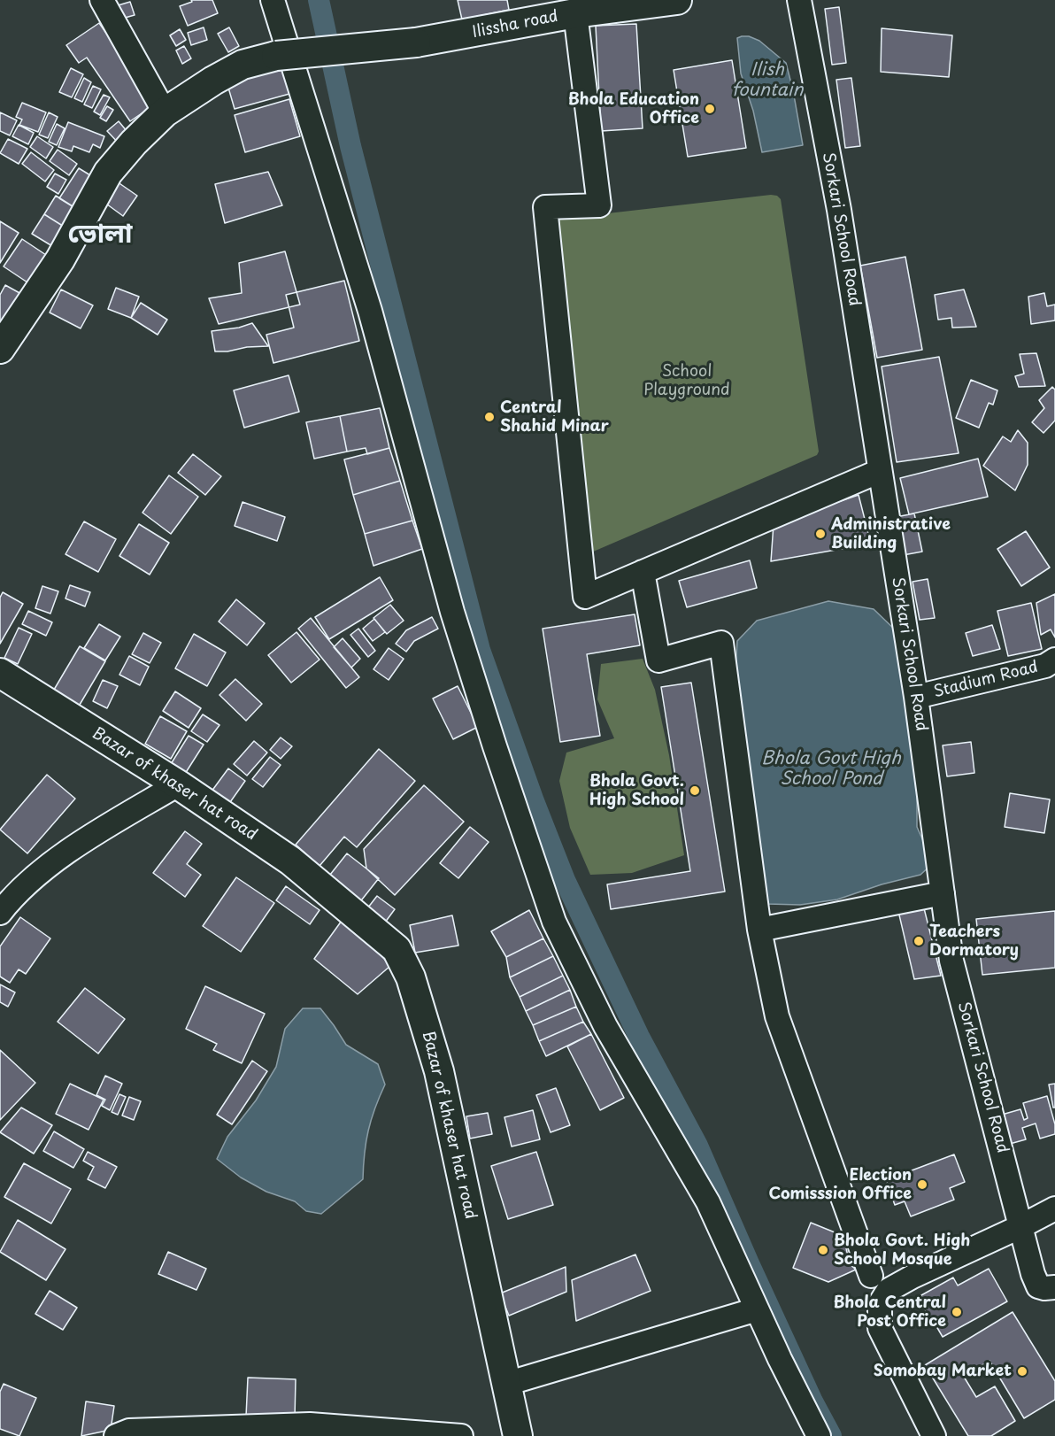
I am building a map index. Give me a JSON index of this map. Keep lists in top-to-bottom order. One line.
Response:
{"streets":{"main road":["Ilissha road","Bazar of khaser hat road"],"street":["Sorkari School Road","Stadium Road"]},"crossings":[["Sorkari School Road","Stadium Road"]],"districts":["ভোলা"],"water":["Ilish fountain","Bhola Govt High School Pond"],"parks":["School Playground"],"places":["Bhola Education Office","Central Shahid Minar","Administrative Building","Bhola Govt. High School","Teachers Dormatory","Election Comisssion Office","Bhola Govt. High School Mosque","Bhola Central Post Office","Somobay Market"]}
